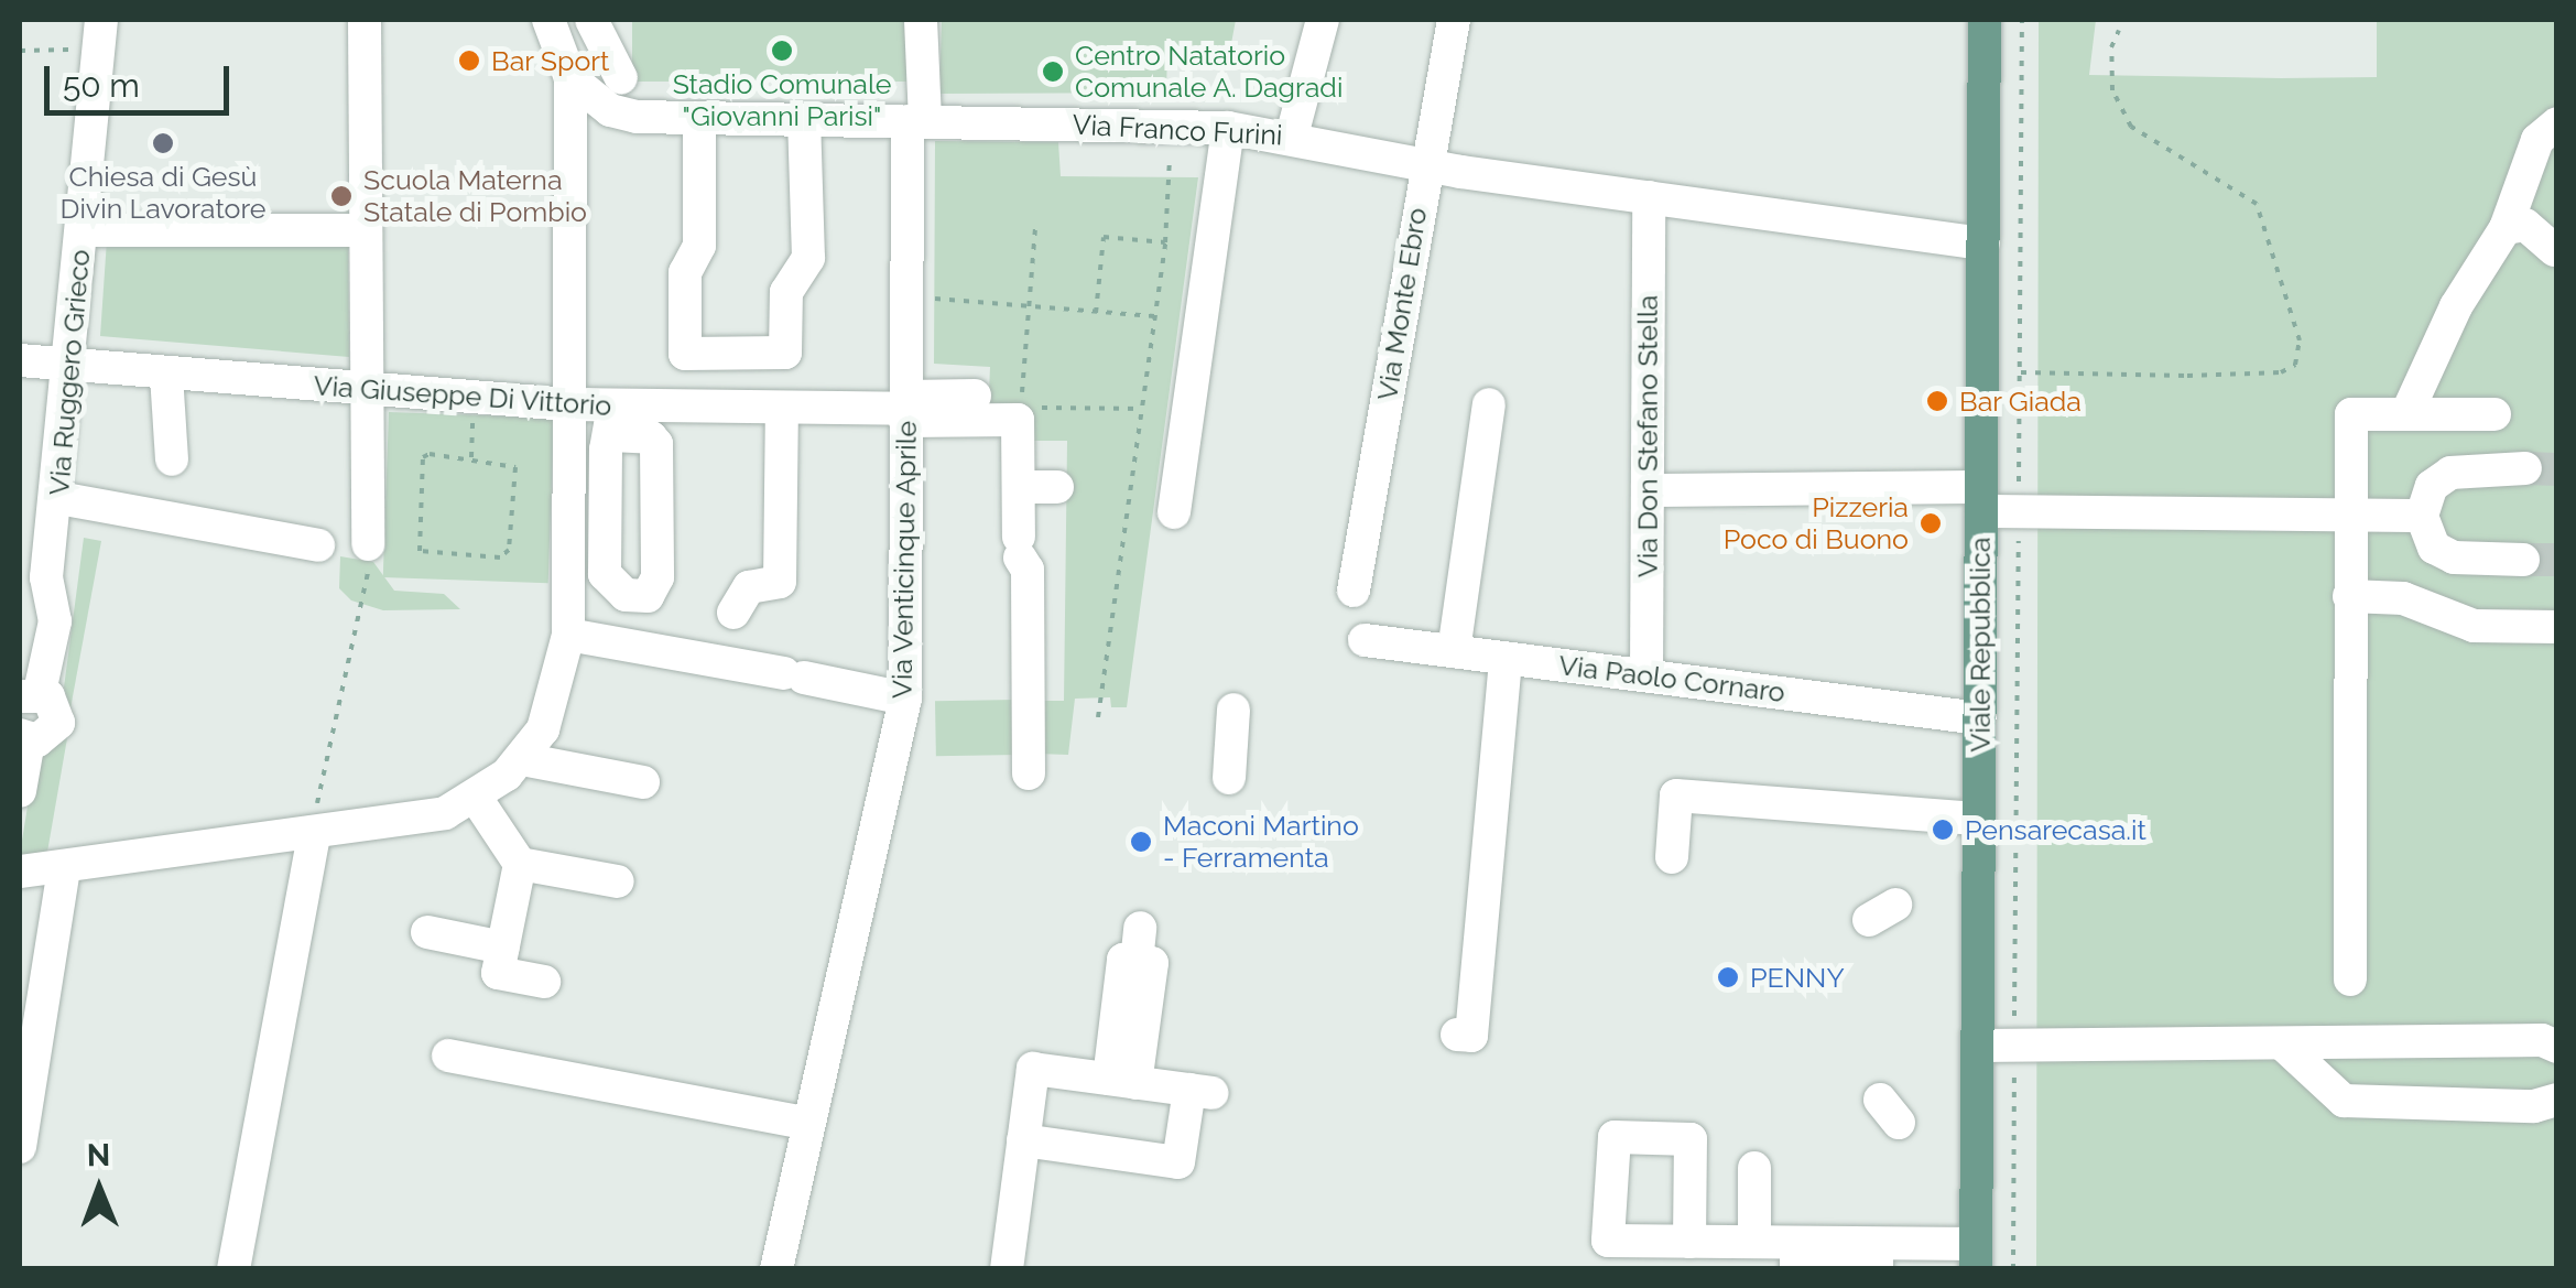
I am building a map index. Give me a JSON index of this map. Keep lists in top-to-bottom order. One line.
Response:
{"streets":{"main road":["Viale Repubblica"],"street":["Via Franco Furini","Via Monte Ebro","Via Ruggero Grieco","Via Giuseppe Di Vittorio","Via Don Stefano Stella","Via Venticinque Aprile","Via Paolo Cornaro"]},"crossings":[["Via Franco Furini","Via Monte Ebro"],["Via Franco Furini","Via Don Stefano Stella"],["Via Franco Furini","Via Venticinque Aprile"],["Via Franco Furini","Viale Repubblica"],["Via Ruggero Grieco","Via Giuseppe Di Vittorio"],["Via Giuseppe Di Vittorio","Via Venticinque Aprile"],["Via Don Stefano Stella","Via Paolo Cornaro"],["Viale Repubblica","Via Paolo Cornaro"]],"places":["Stadio Comunale \"Giovanni Parisi\"","Bar Sport","Centro Natatorio Comunale A. Dagradi","Chiesa di Gesù Divin Lavoratore","Scuola Materna Statale di Pombio","Bar Giada","Pizzeria Poco di Buono","Pensarecasa.it","Maconi Martino - Ferramenta","PENNY"],"scale_bar":"50 m","north":"top"}
